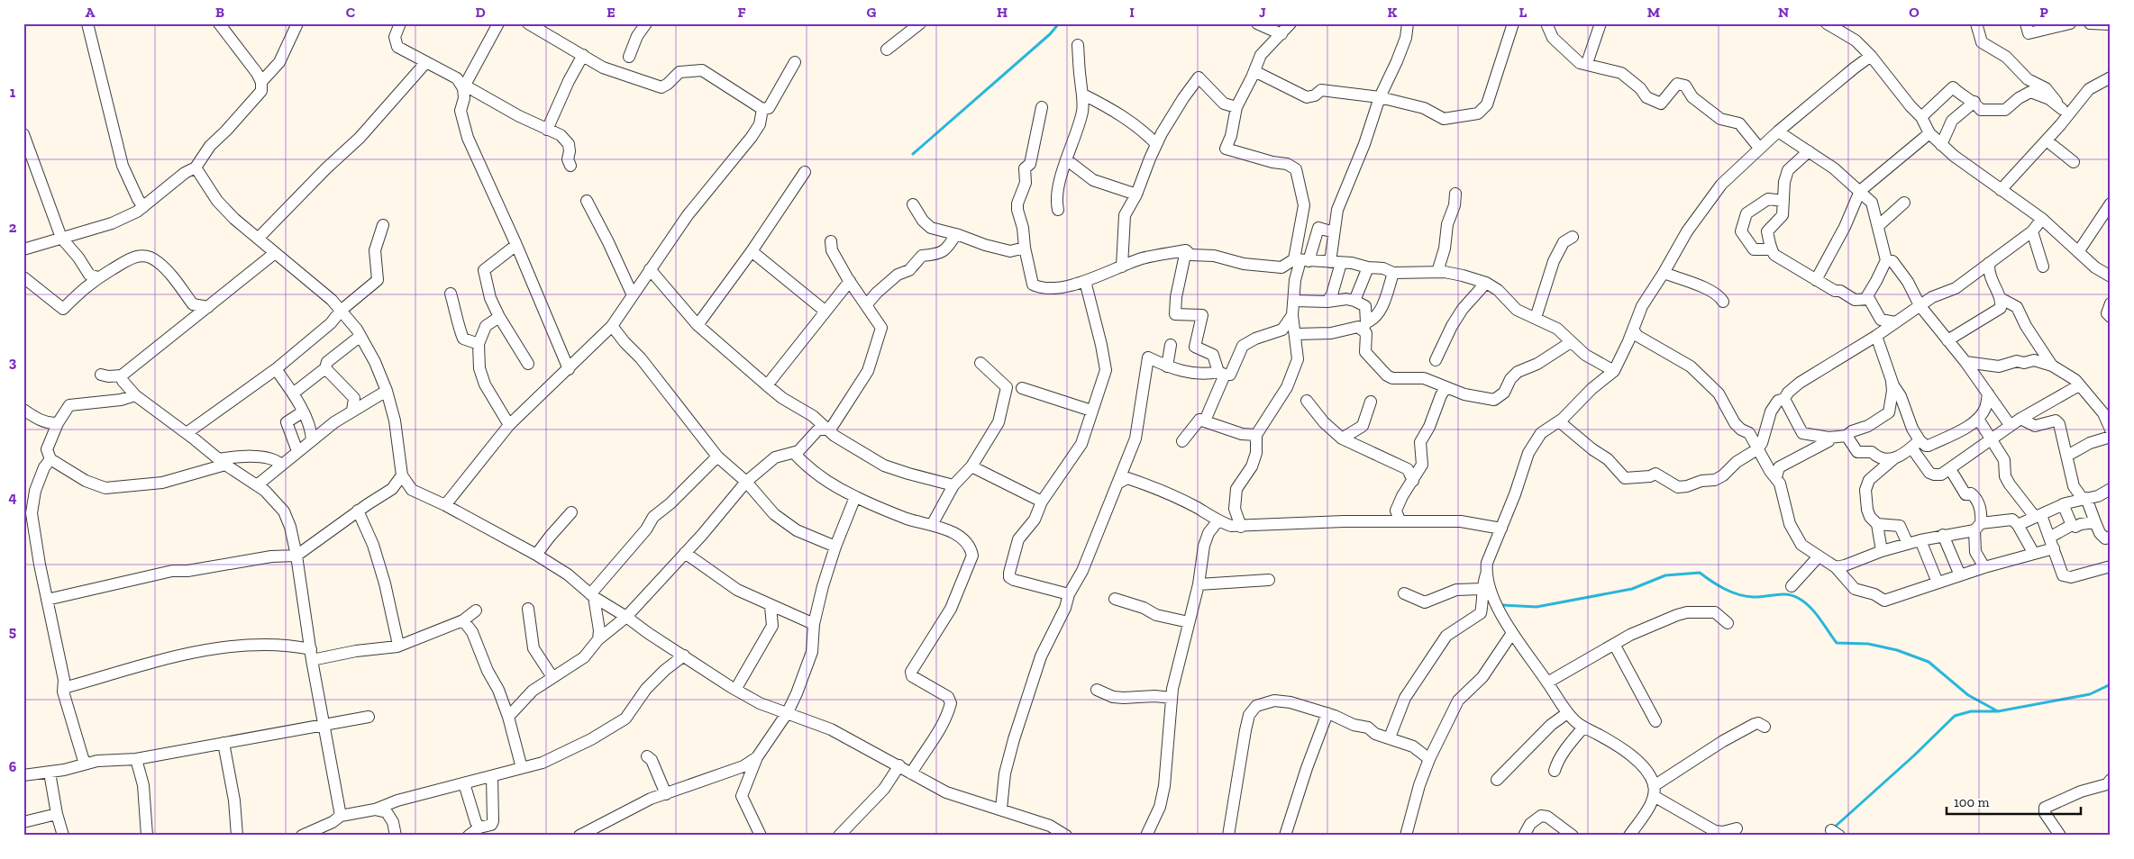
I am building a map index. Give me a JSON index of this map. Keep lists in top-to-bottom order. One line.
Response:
{"scale_bar":"100 m","grid":{"columns":["A","B","C","D","E","F","G","H","I","J","K","L","M","N","O","P"],"rows":["1","2","3","4","5","6"]}}
